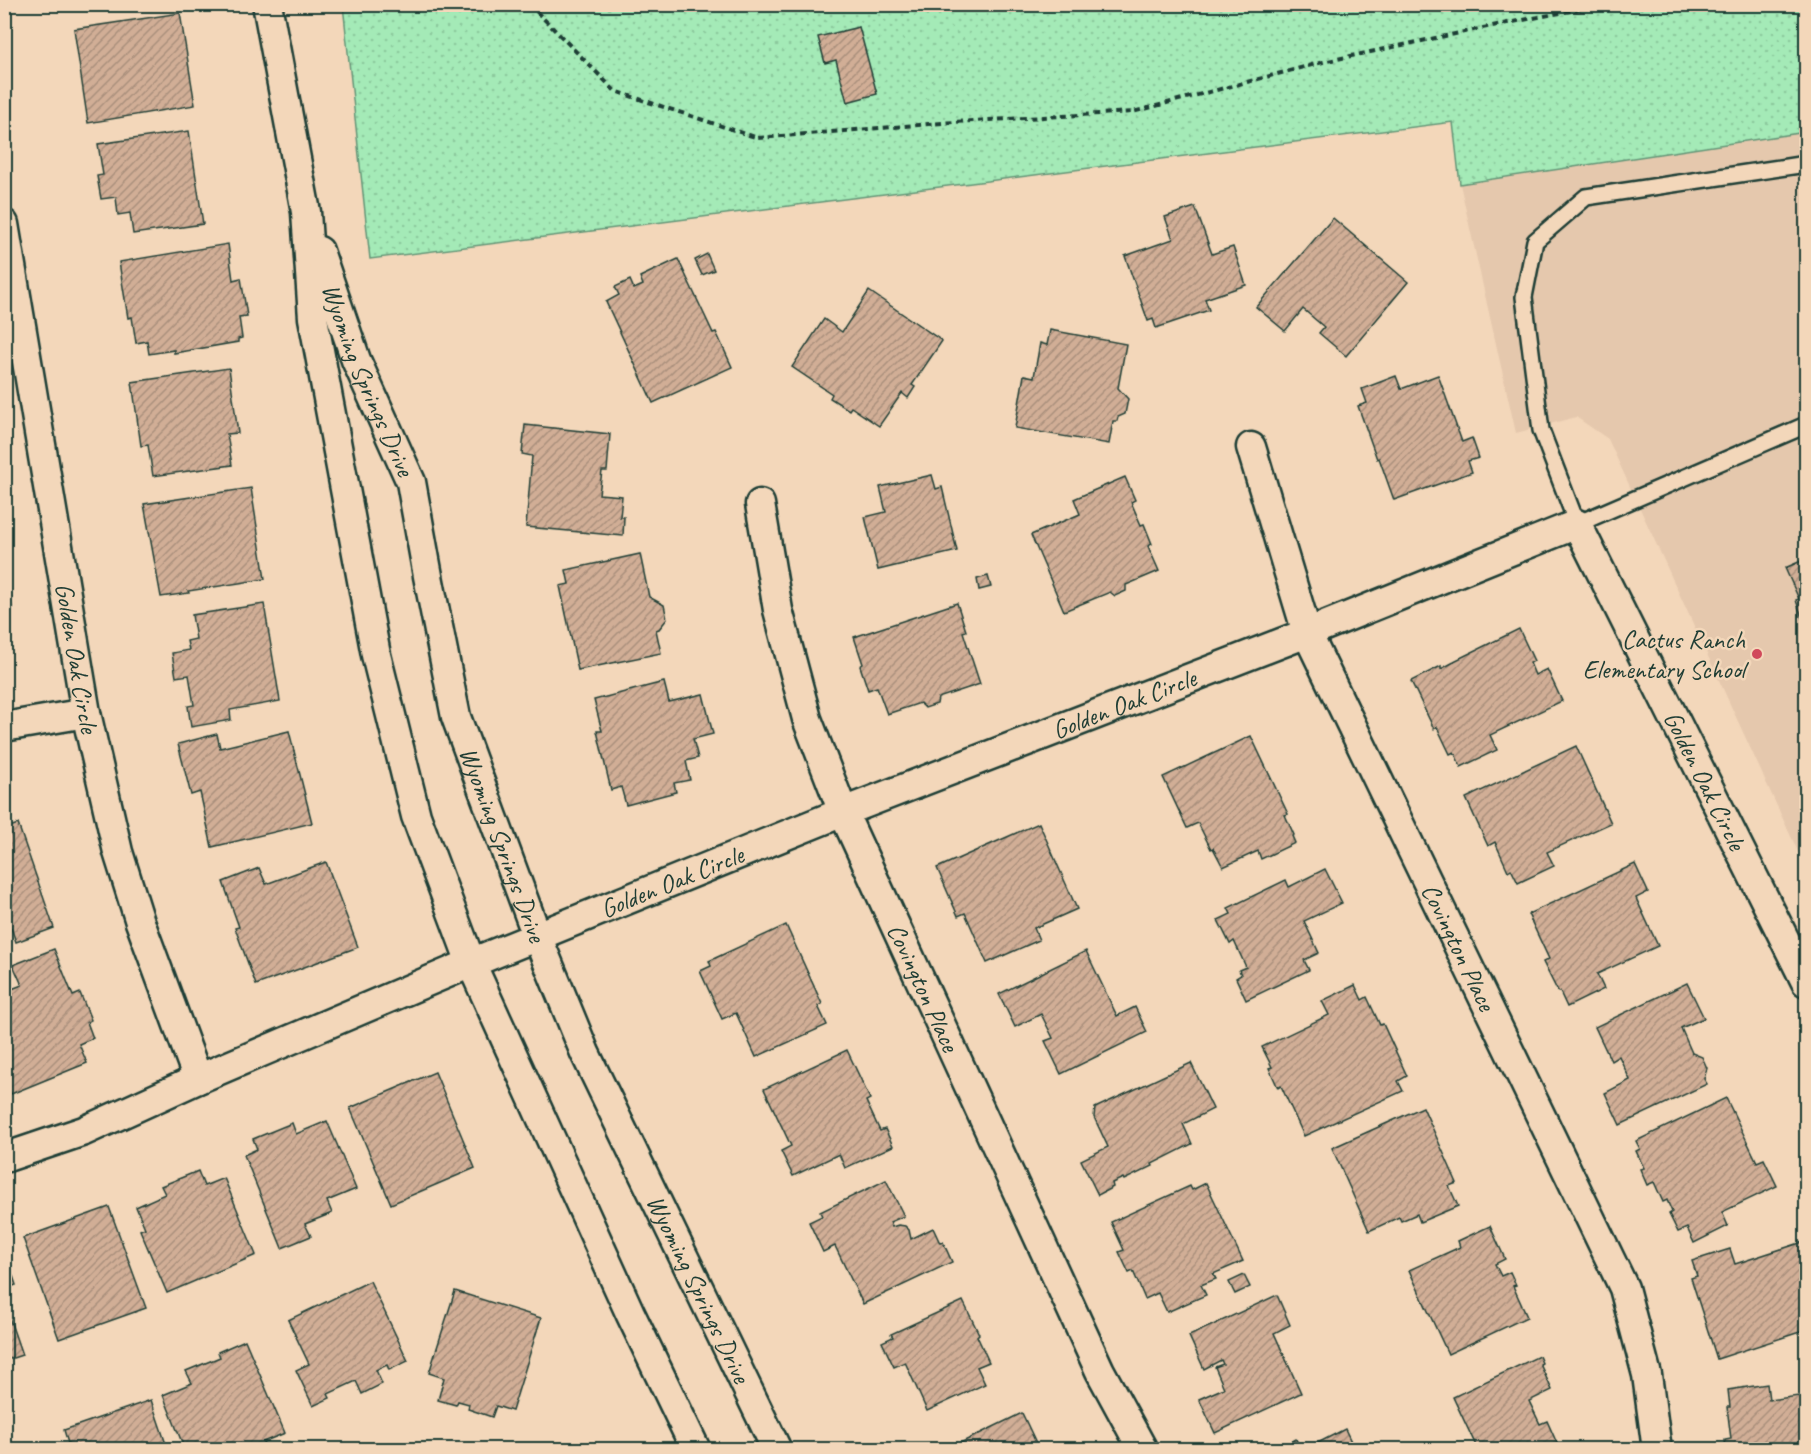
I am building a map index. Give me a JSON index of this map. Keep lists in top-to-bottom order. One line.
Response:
{"streets":{"street":["Wyoming Springs Drive","Golden Oak Circle","Covington Place"]},"crossings":[["Wyoming Springs Drive","Golden Oak Circle"],["Golden Oak Circle","Covington Place"]],"places":["Cactus Ranch Elementary School"]}
